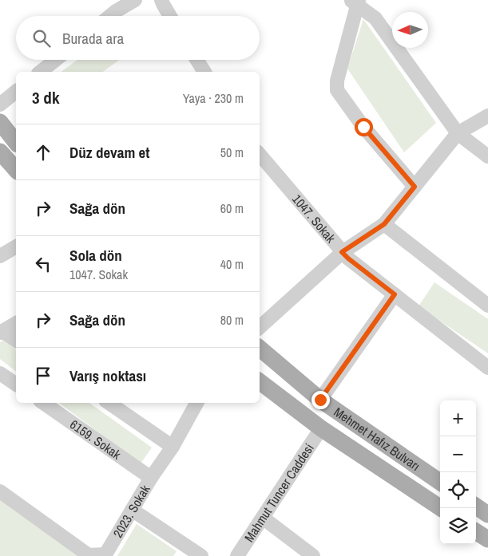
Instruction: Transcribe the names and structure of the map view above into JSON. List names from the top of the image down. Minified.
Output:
{"streets":{"main road":["Mehmet Hafız Bulvarı"],"street":["1047. Sokak","6159. Sokak","Mahmut Tuncer Caddesi","2023. Sokak"]},"crossings":[["Mehmet Hafız Bulvarı","Mahmut Tuncer Caddesi"],["6159. Sokak","2023. Sokak"]],"north":"left","page":{"search":"Burada ara","heading":["3 dk","Yaya · 230 m"],"list":[["Düz devam et","50 m"],["Sağa dön","60 m"],["Sola dön","1047. Sokak","40 m"],["Sağa dön","80 m"],"Varış noktası"],"map_buttons":["+","−"]}}
